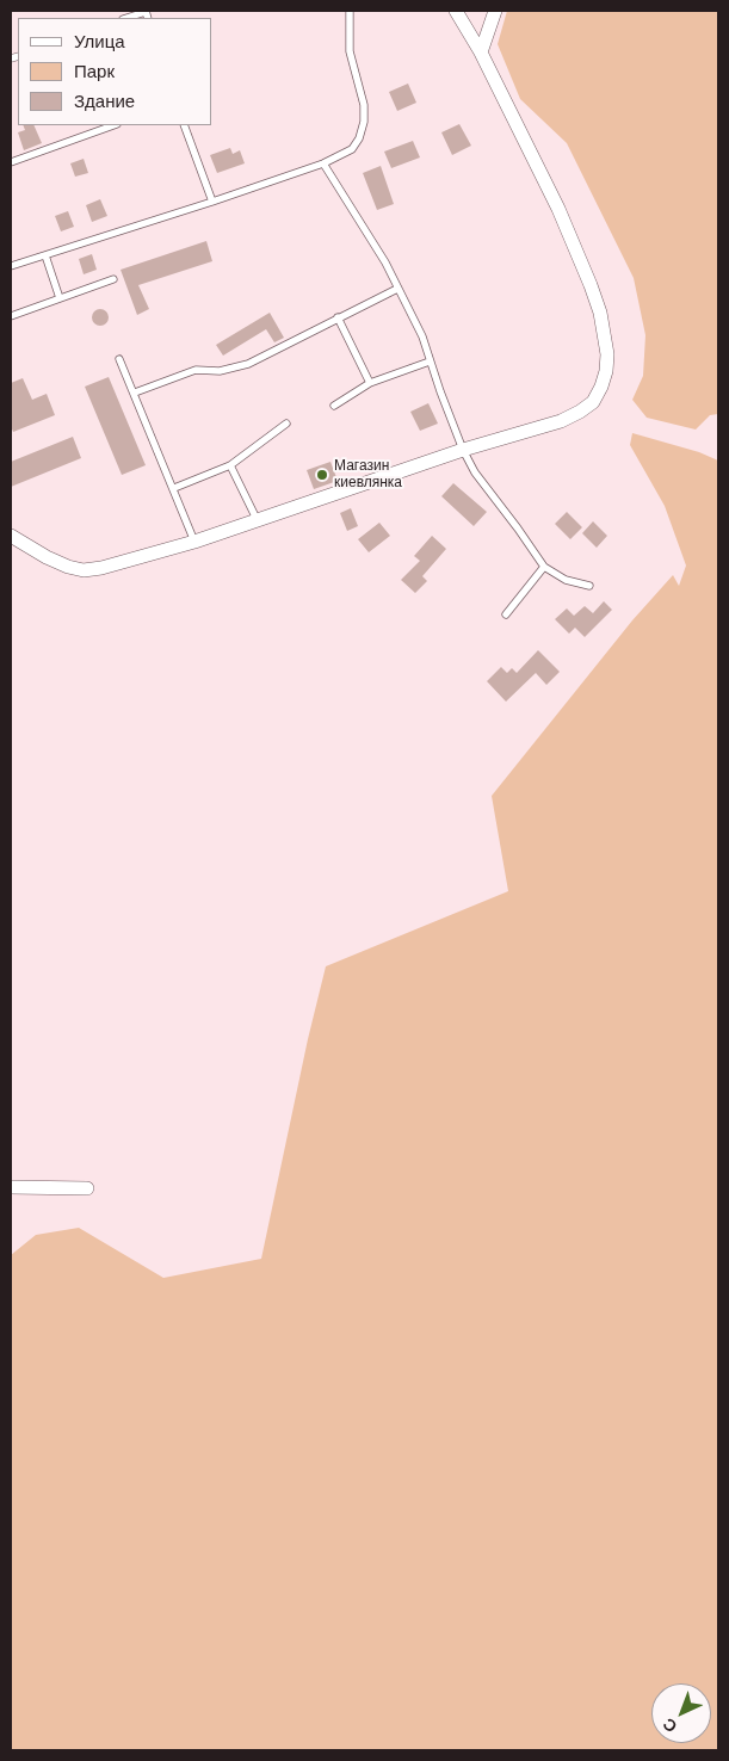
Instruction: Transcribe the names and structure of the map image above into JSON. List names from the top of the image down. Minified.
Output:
{"places":["Магазин киевлянка"],"legend":["Улица","Парк","Здание"],"north":"bottom left"}
